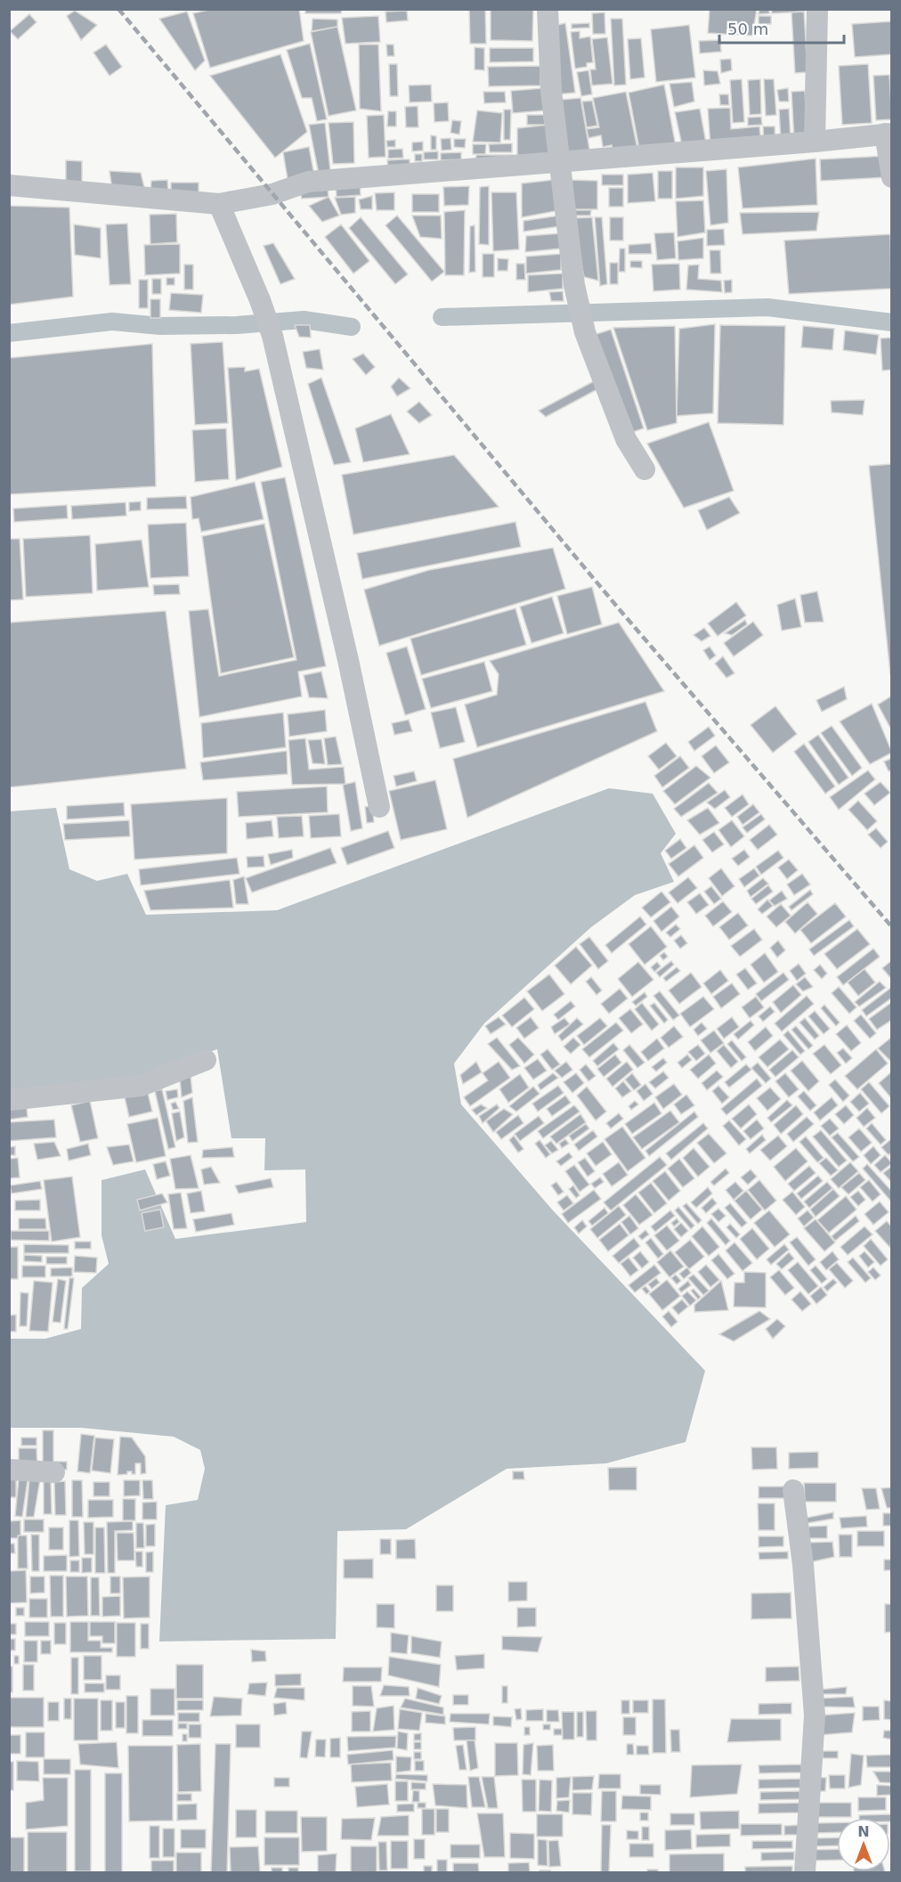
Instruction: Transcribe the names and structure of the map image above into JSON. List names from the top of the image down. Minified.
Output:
{"scale_bar":"50 m","north":"top"}
